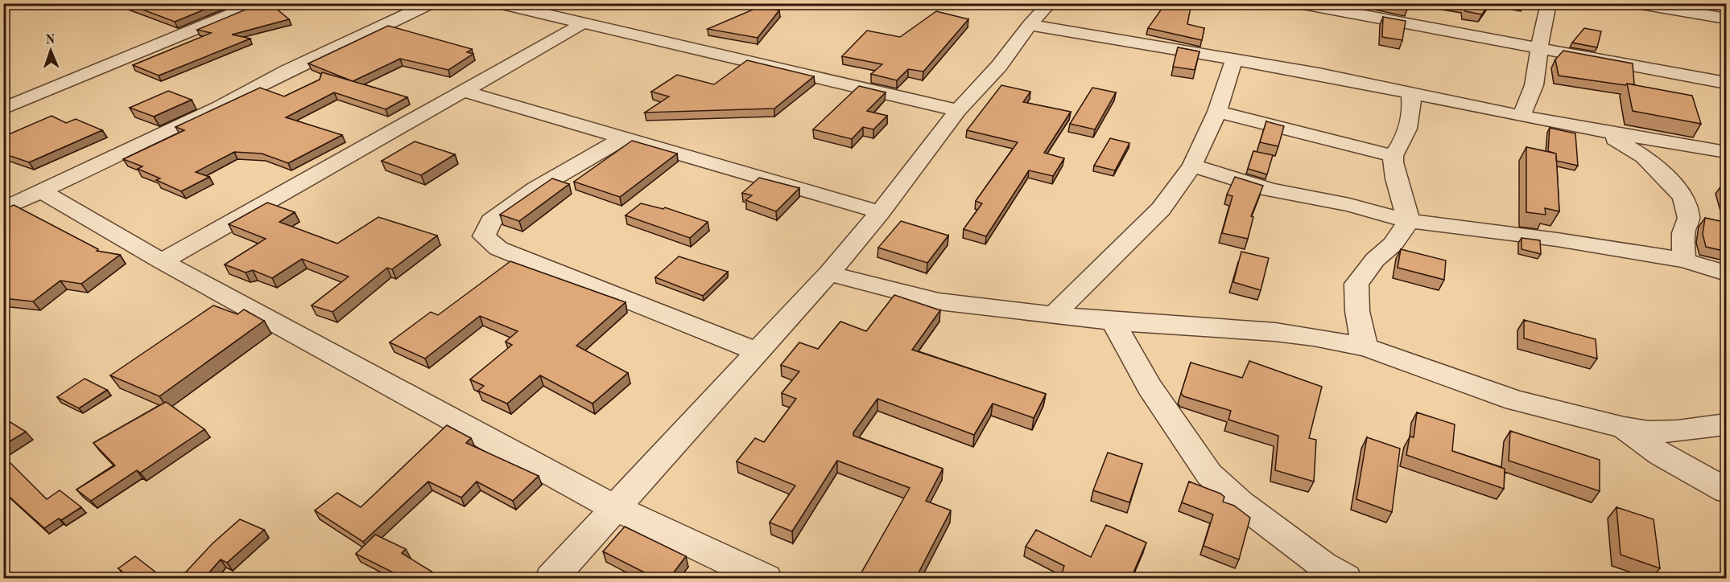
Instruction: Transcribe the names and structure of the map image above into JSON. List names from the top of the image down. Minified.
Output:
{"north":"top"}
